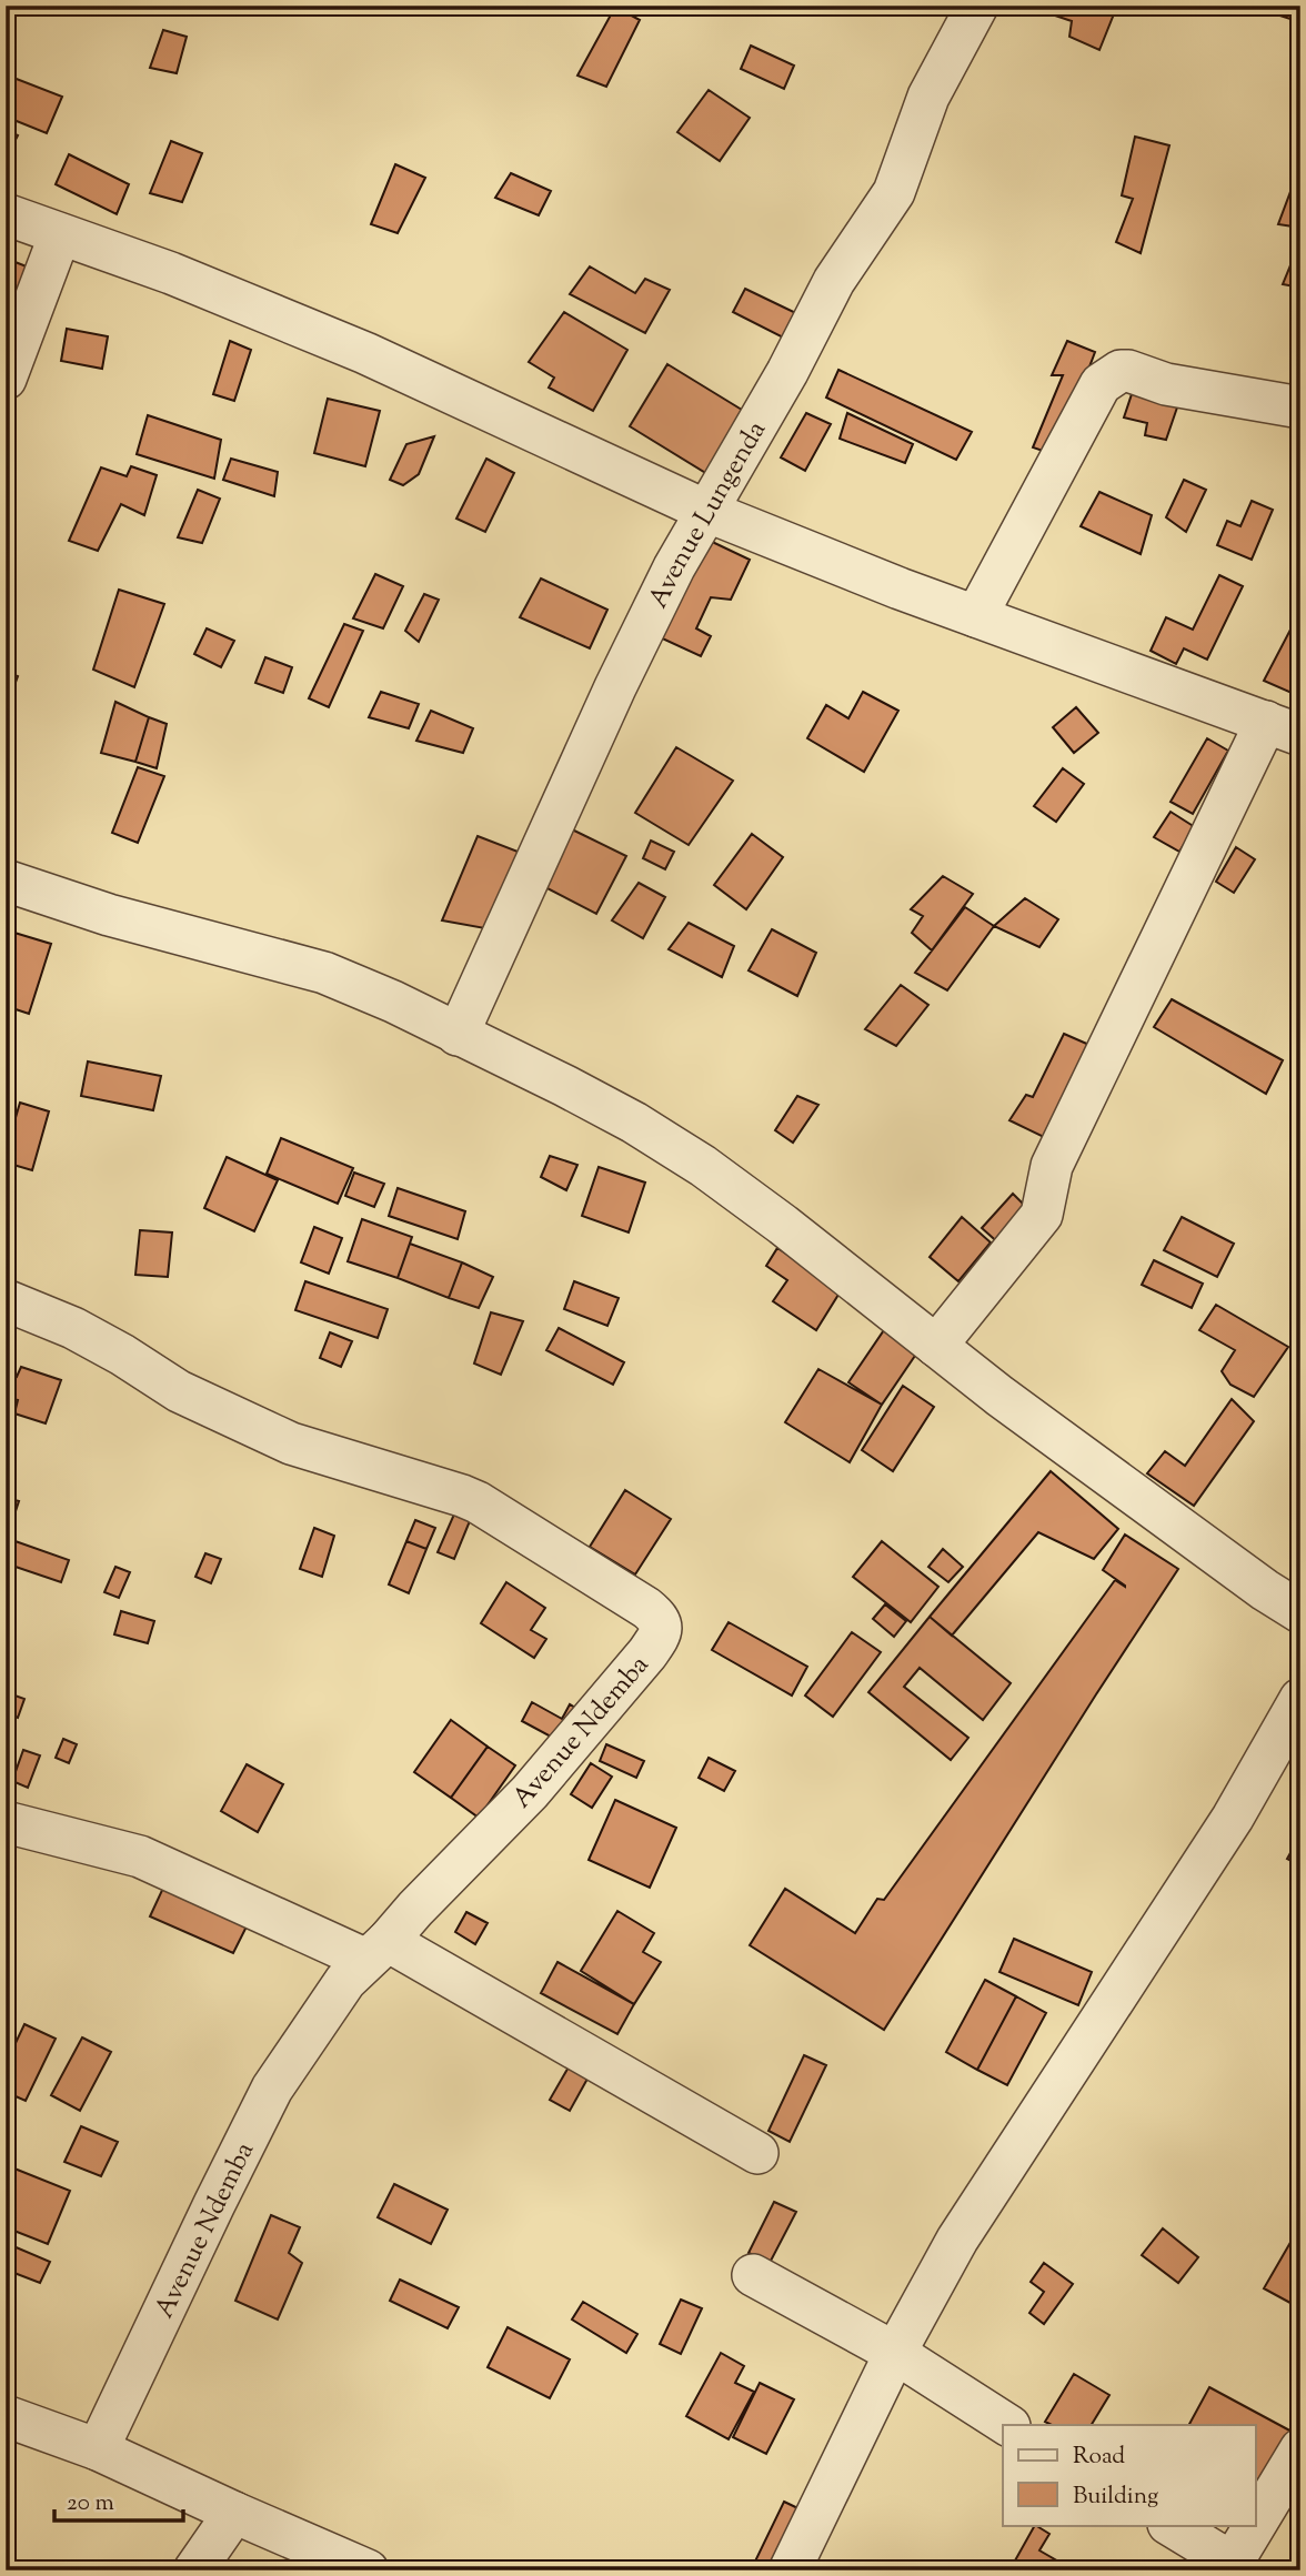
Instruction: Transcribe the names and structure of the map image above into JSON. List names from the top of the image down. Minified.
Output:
{"streets":{"street":["Avenue Lungenda","Avenue Ndemba"]},"legend":["Road","Building"],"scale_bar":"20 m"}
